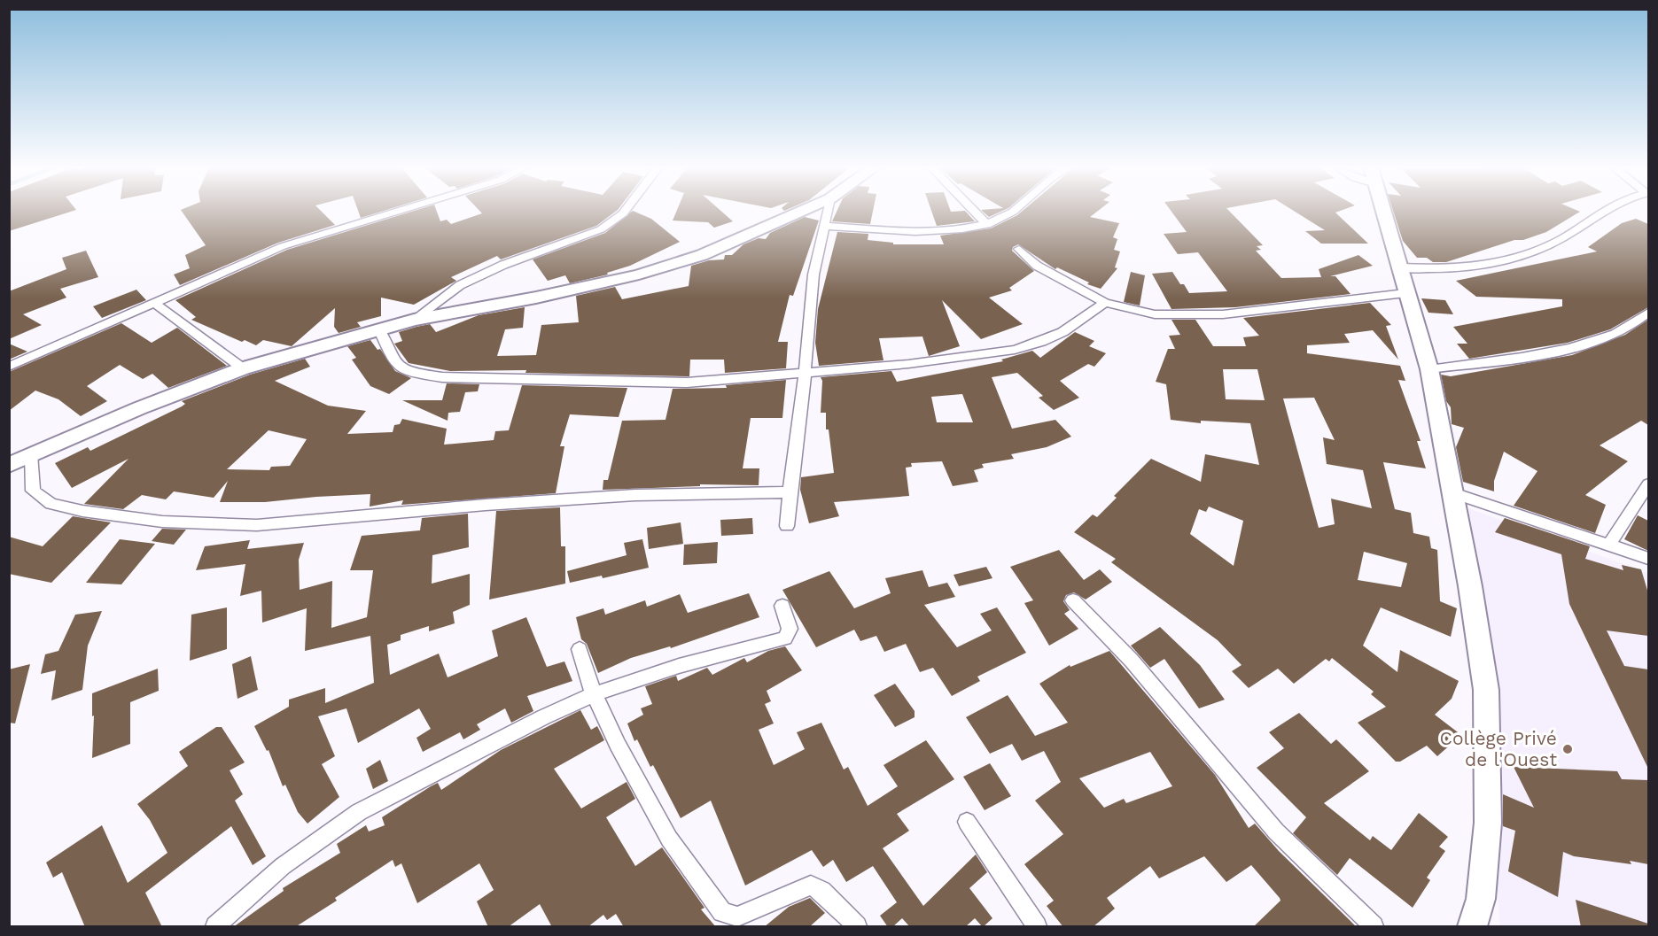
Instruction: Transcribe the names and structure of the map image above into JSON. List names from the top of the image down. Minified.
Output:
{"places":["Collège Privé de l'Ouest"]}
